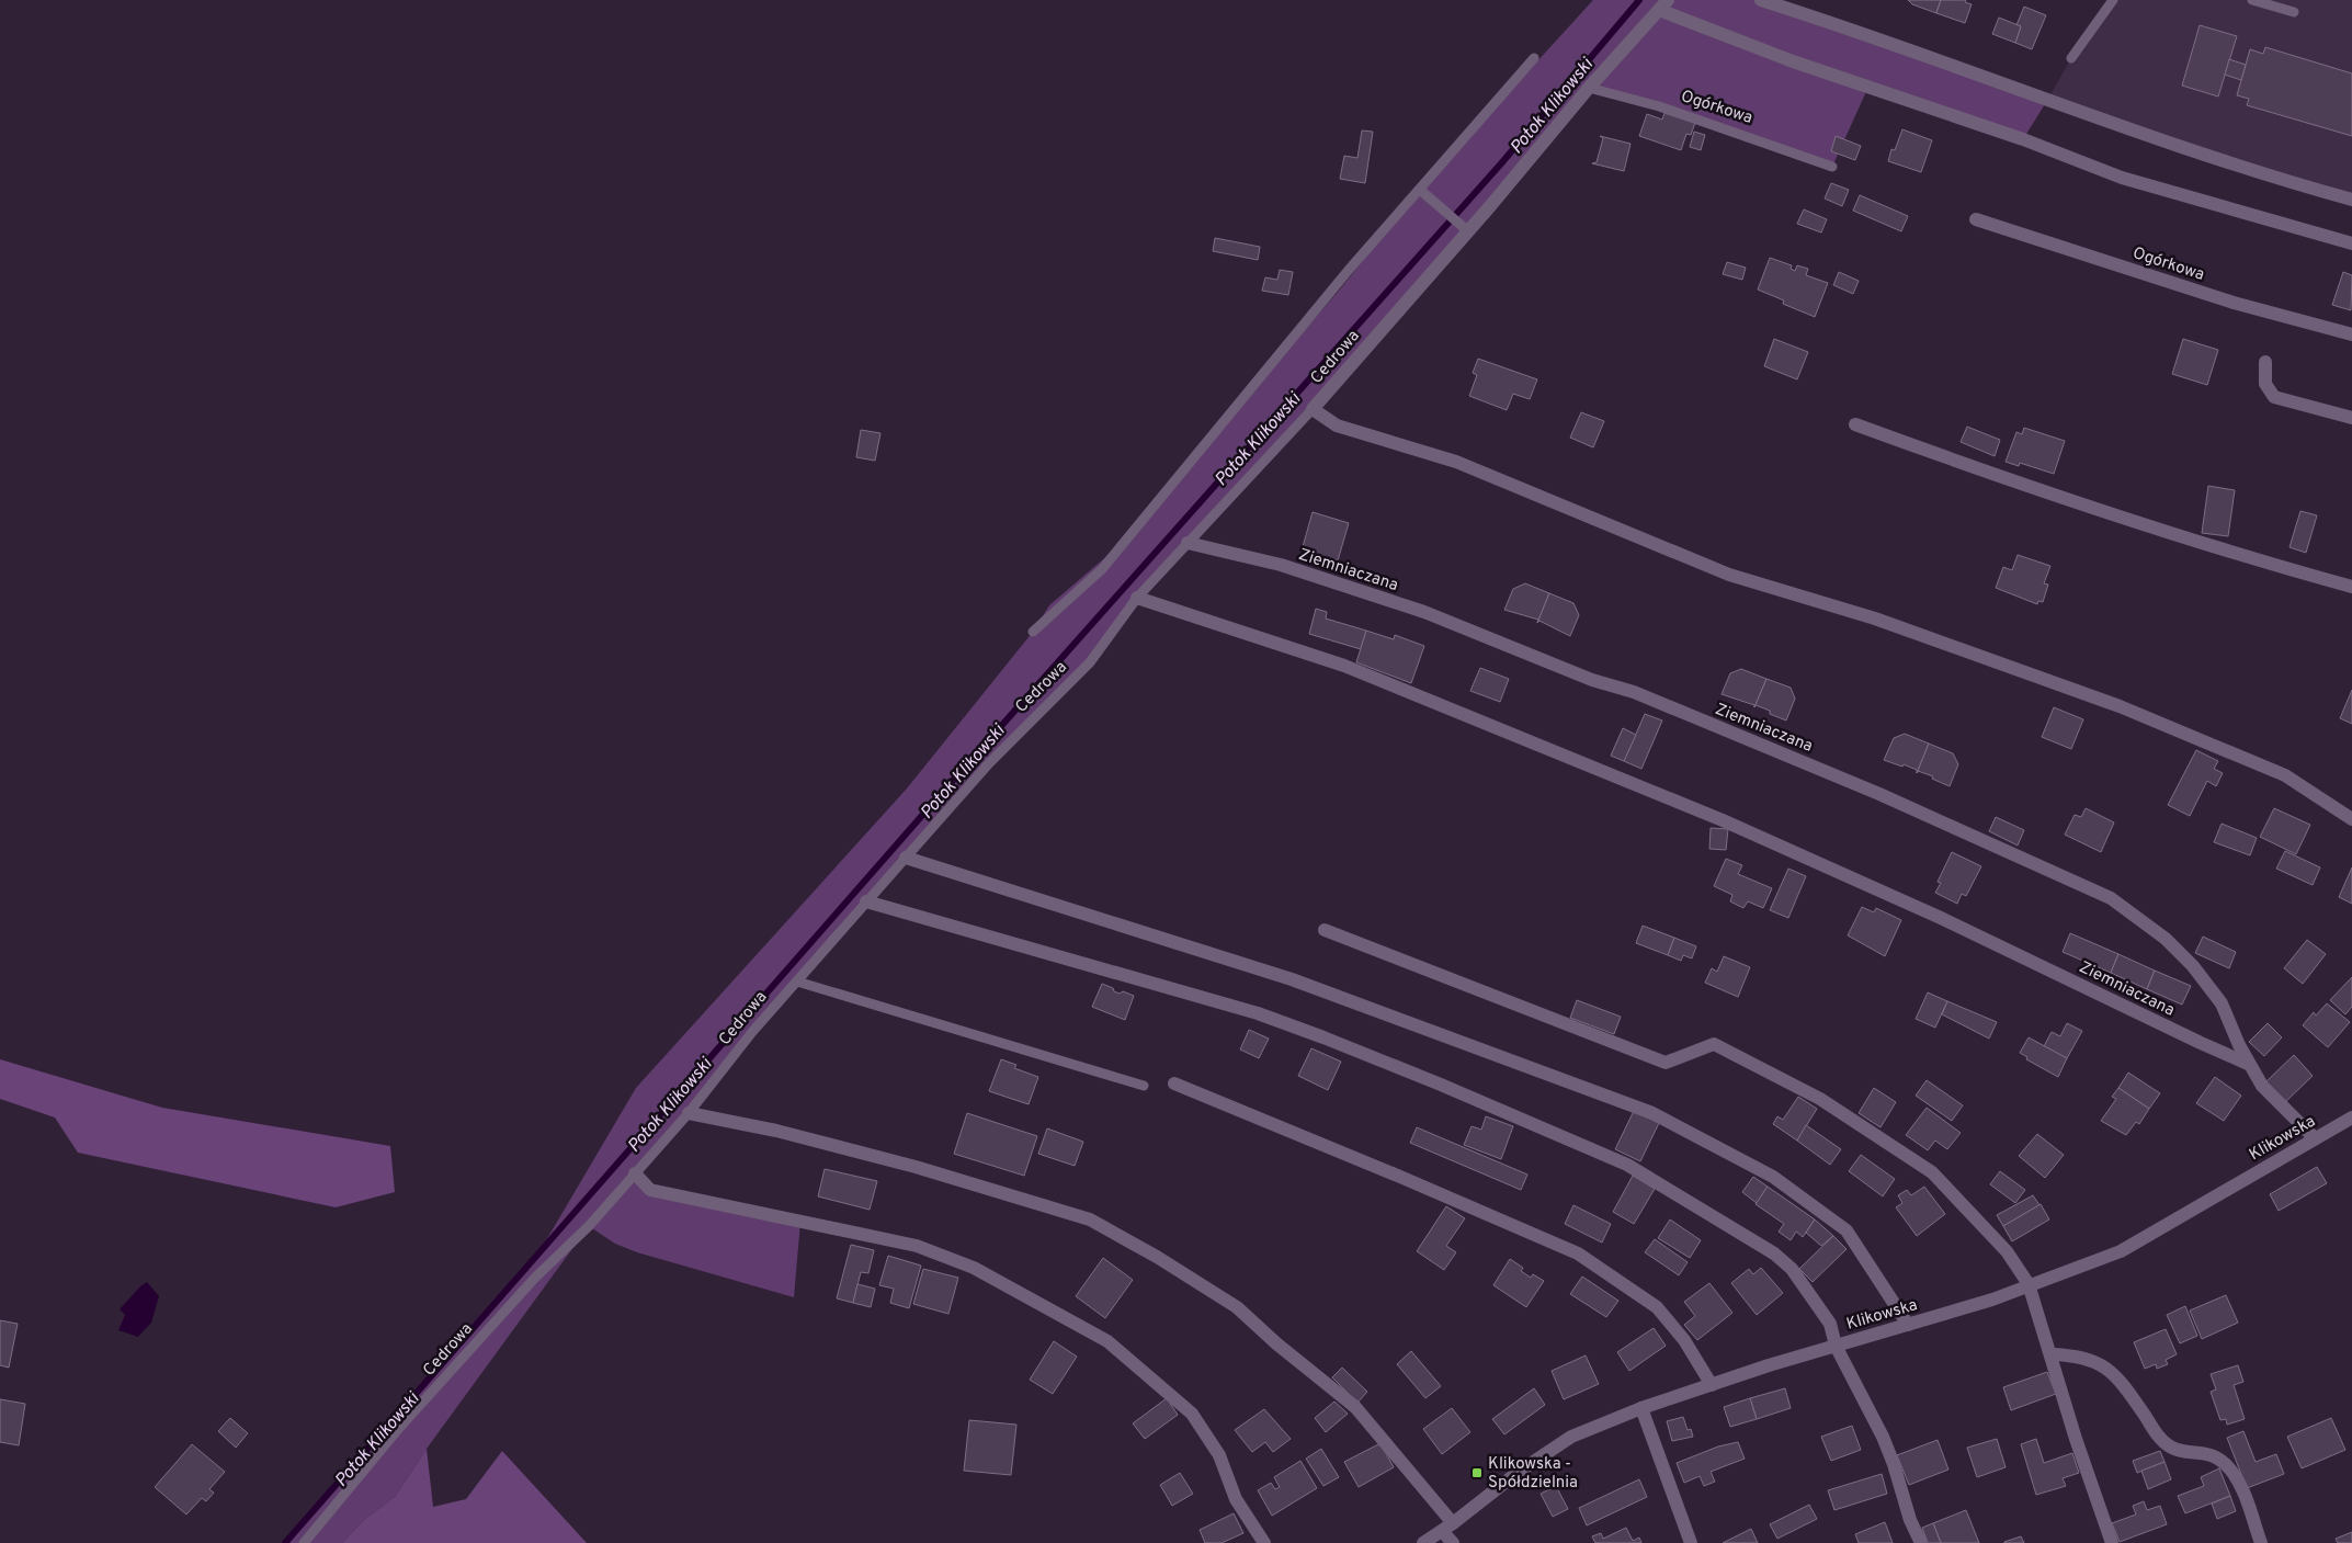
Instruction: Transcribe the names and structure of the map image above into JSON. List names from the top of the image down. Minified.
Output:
{"streets":{"street":["Ogórkowa","Cedrowa","Ziemniaczana","Klikowska"]},"crossings":[["Ogórkowa","Cedrowa"],["Cedrowa","Ziemniaczana"],["Ziemniaczana","Klikowska"]],"water":["Potok Klikowski"],"places":{"transit":["Klikowska - Spółdzielnia"]}}
